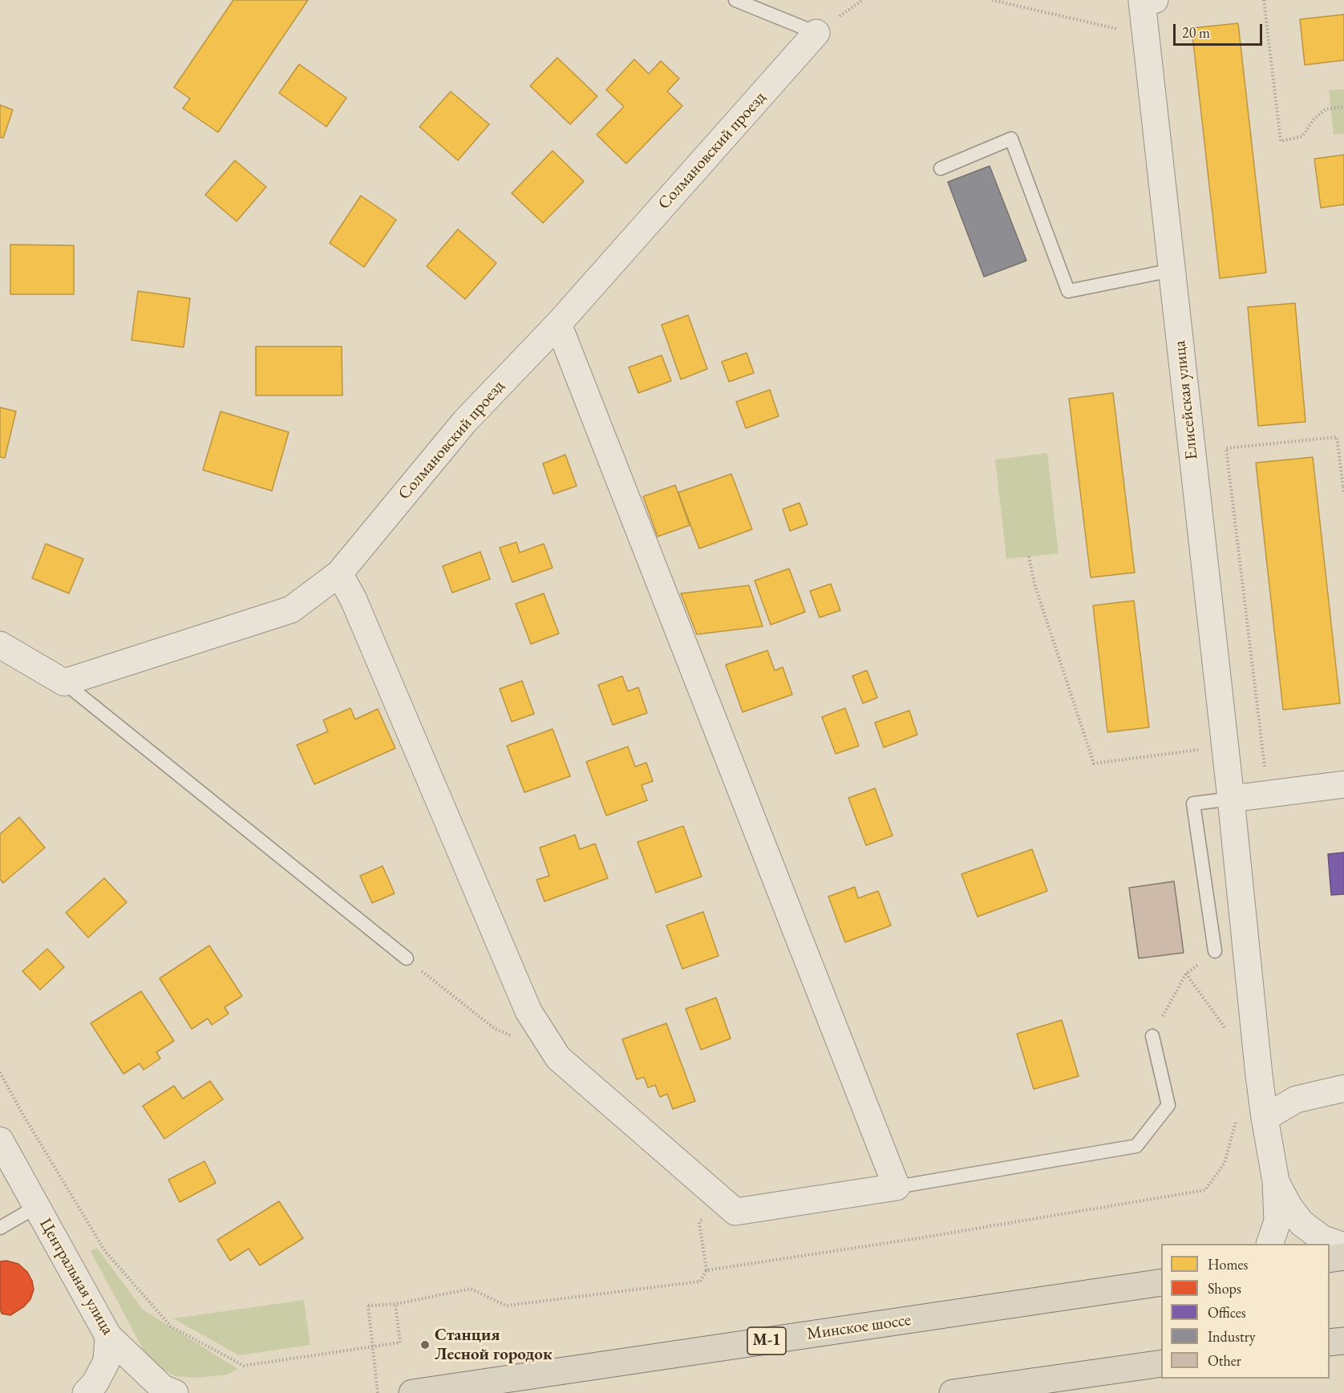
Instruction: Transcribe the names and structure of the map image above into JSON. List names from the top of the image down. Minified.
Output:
{"streets":{"highway":["Минское шоссе","М-1"],"street":["Солмановский проезд","Елисейская улица","Центральная улица"]},"places":["Станция Лесной городок"],"legend":["Homes","Shops","Offices","Industry","Other"],"scale_bar":"20 m"}
